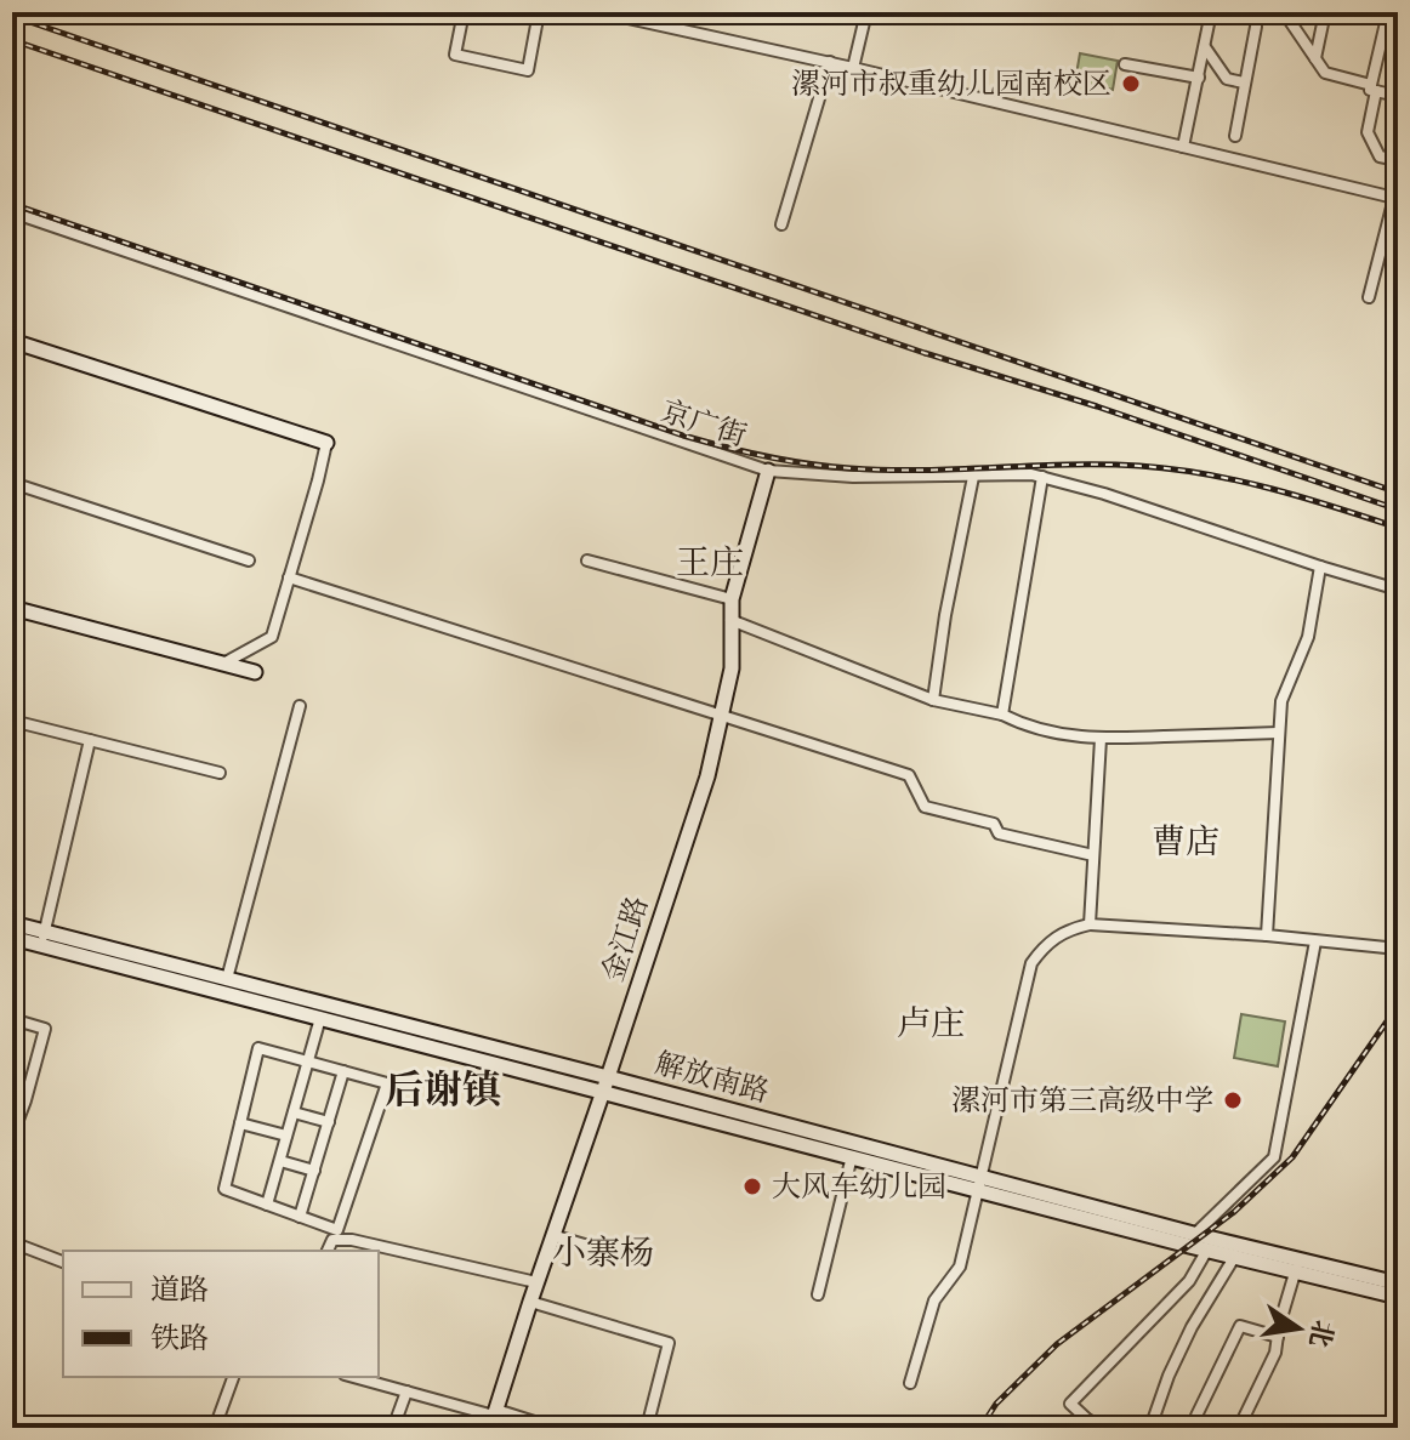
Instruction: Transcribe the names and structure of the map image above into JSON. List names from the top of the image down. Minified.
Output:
{"streets":{"main road":["金江路","解放南路"],"street":["京广街"]},"crossings":[["京广街","金江路"],["金江路","解放南路"]],"districts":["王庄","曹店","卢庄","后谢镇","小寨杨"],"places":["漯河市叔重幼儿园南校区","漯河市第三高级中学","大风车幼儿园"],"legend":["道路","铁路"],"north":"right"}
